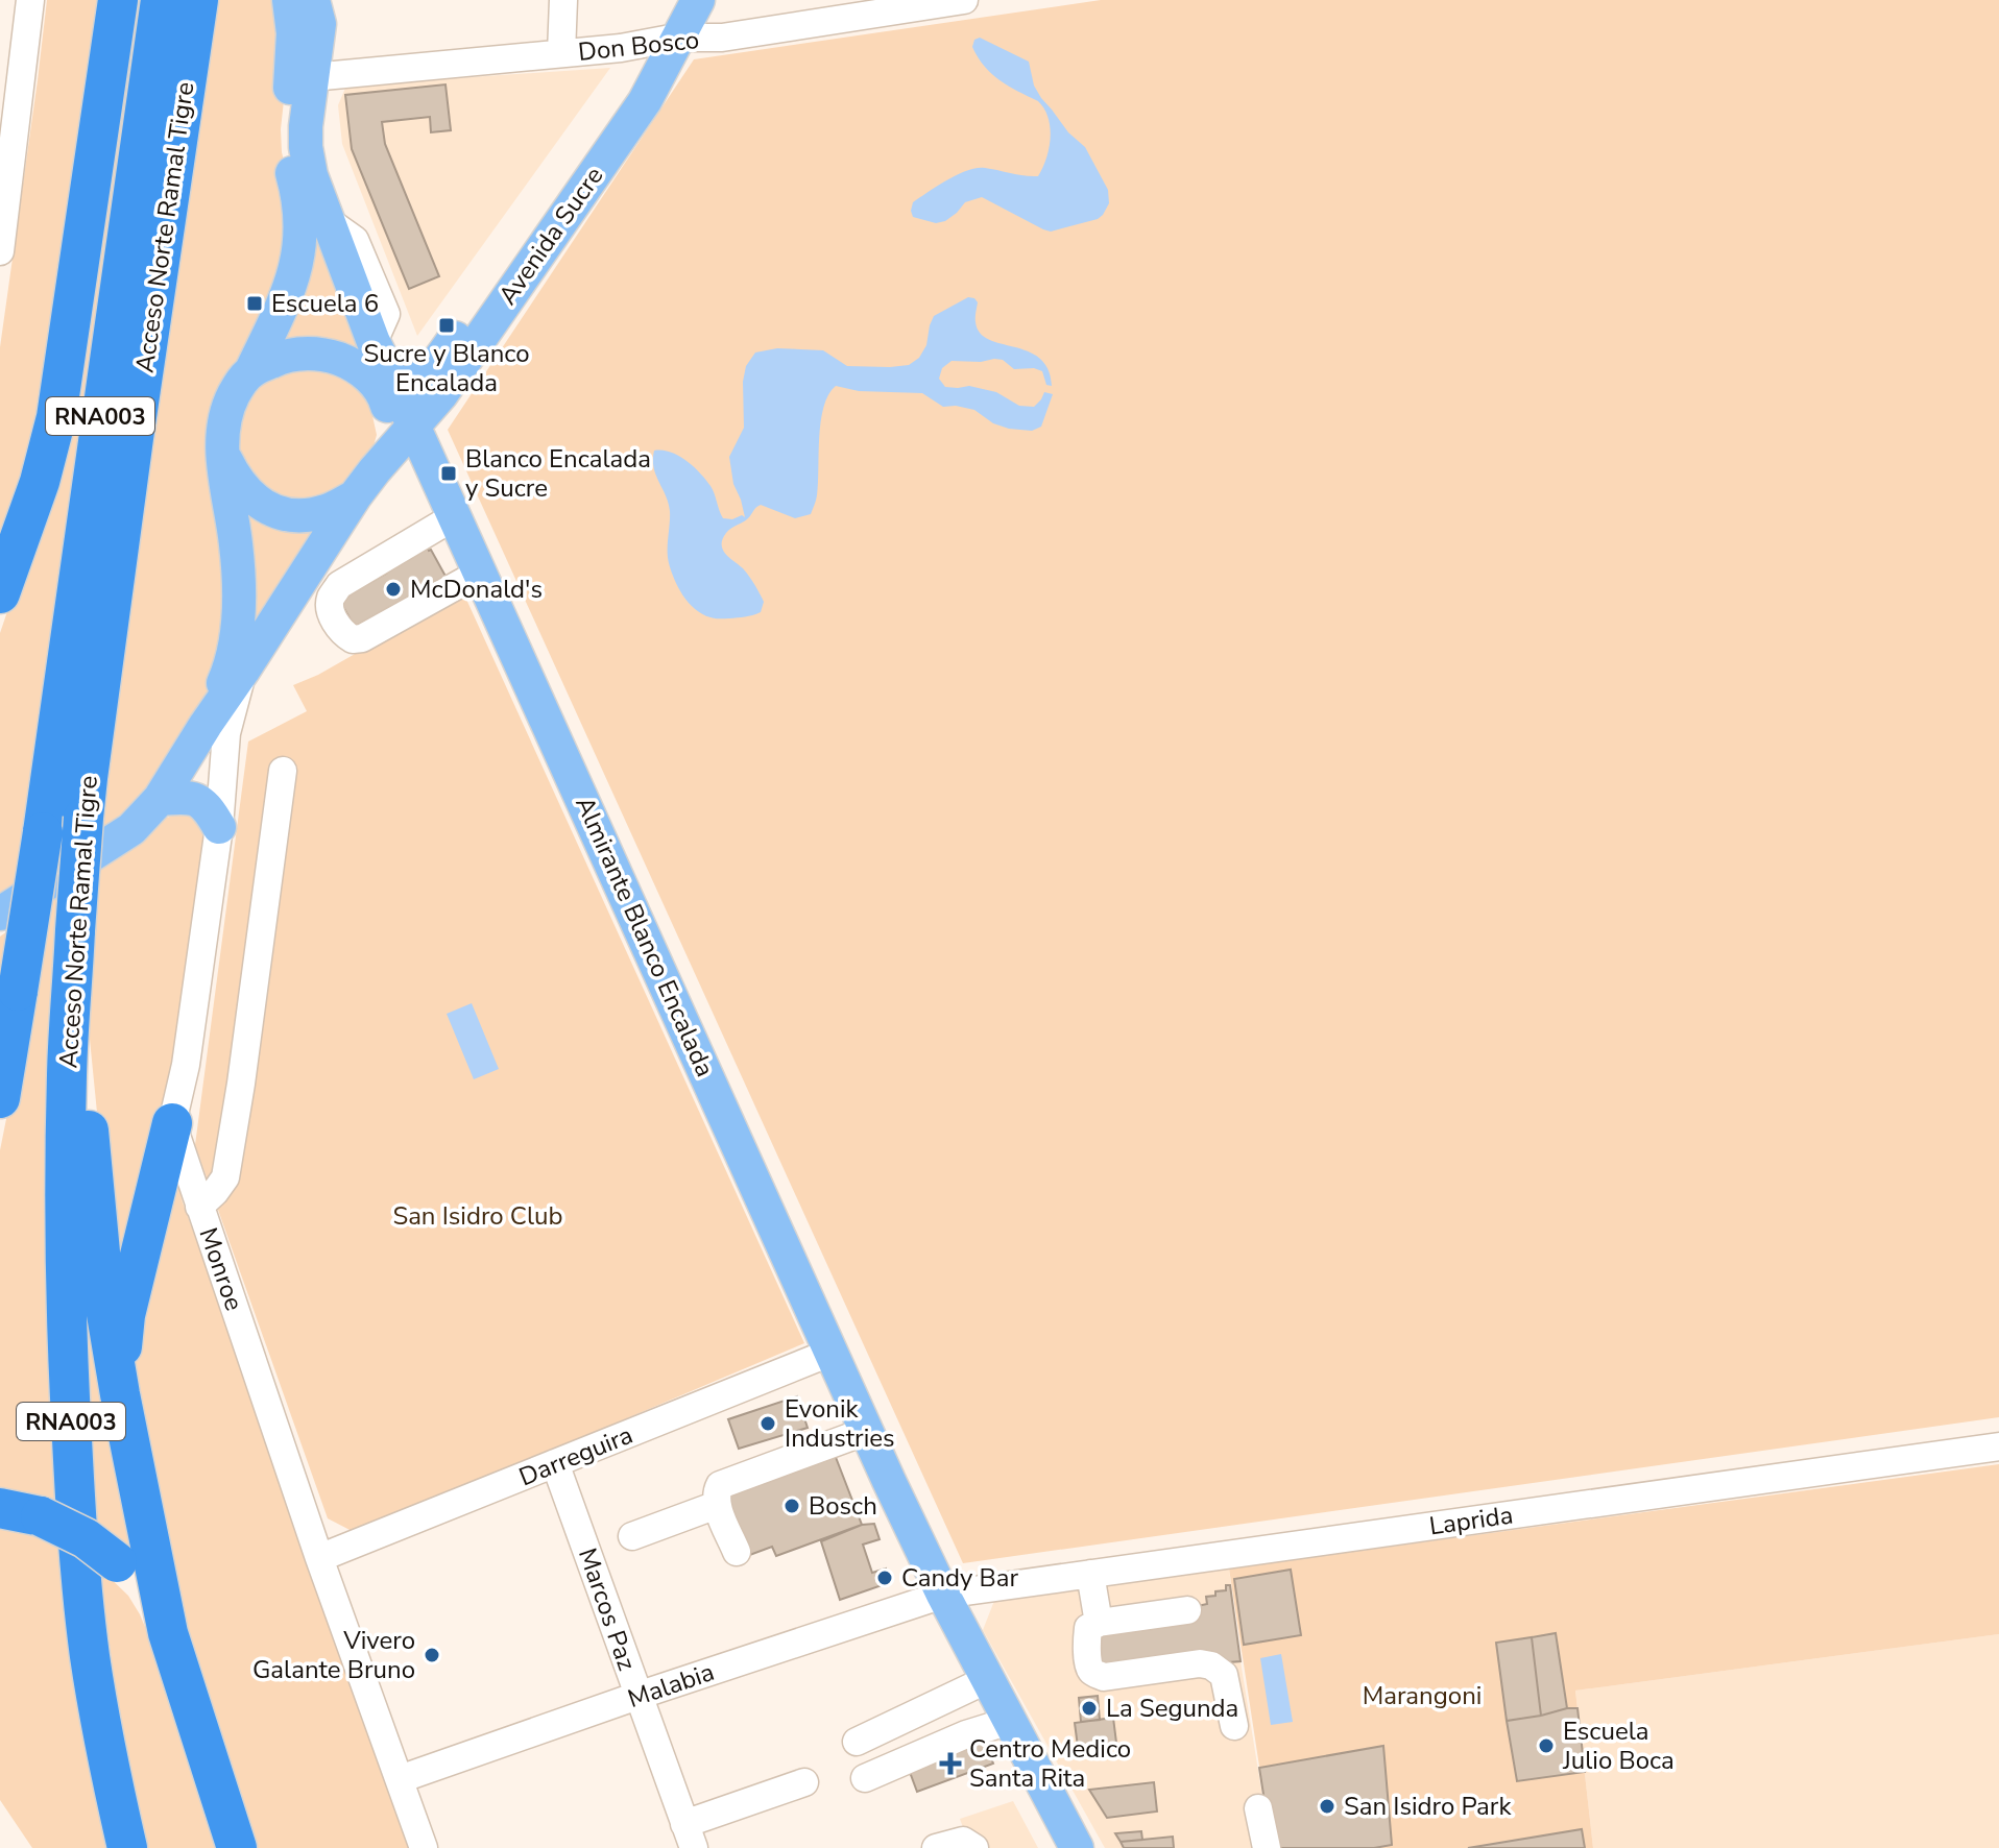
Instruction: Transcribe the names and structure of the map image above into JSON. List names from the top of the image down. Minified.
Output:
{"streets":{"highway":["Acceso Norte Ramal Tigre","RNA003"],"main road":["Avenida Sucre","Almirante Blanco Encalada"],"street":["Don Bosco","Monroe","Darreguira","Laprida","Marcos Paz","Malabia"]},"crossings":[["Don Bosco","Avenida Sucre"],["Don Bosco","Almirante Blanco Encalada"],["Avenida Sucre","Almirante Blanco Encalada"],["Almirante Blanco Encalada","Darreguira"],["Almirante Blanco Encalada","Laprida"],["Almirante Blanco Encalada","Malabia"],["Monroe","Darreguira"],["Monroe","Malabia"],["Darreguira","Marcos Paz"],["Laprida","Malabia"],["Marcos Paz","Malabia"]],"parks":["San Isidro Club","Marangoni"],"places":{"transit":["Escuela 6","Sucre y Blanco Encalada","Blanco Encalada y Sucre"],"other":["McDonald's","Evonik Industries","Bosch","Candy Bar","Vivero Galante Bruno","La Segunda","Escuela Julio Boca","San Isidro Park"],"health":["Centro Medico Santa Rita"]}}
